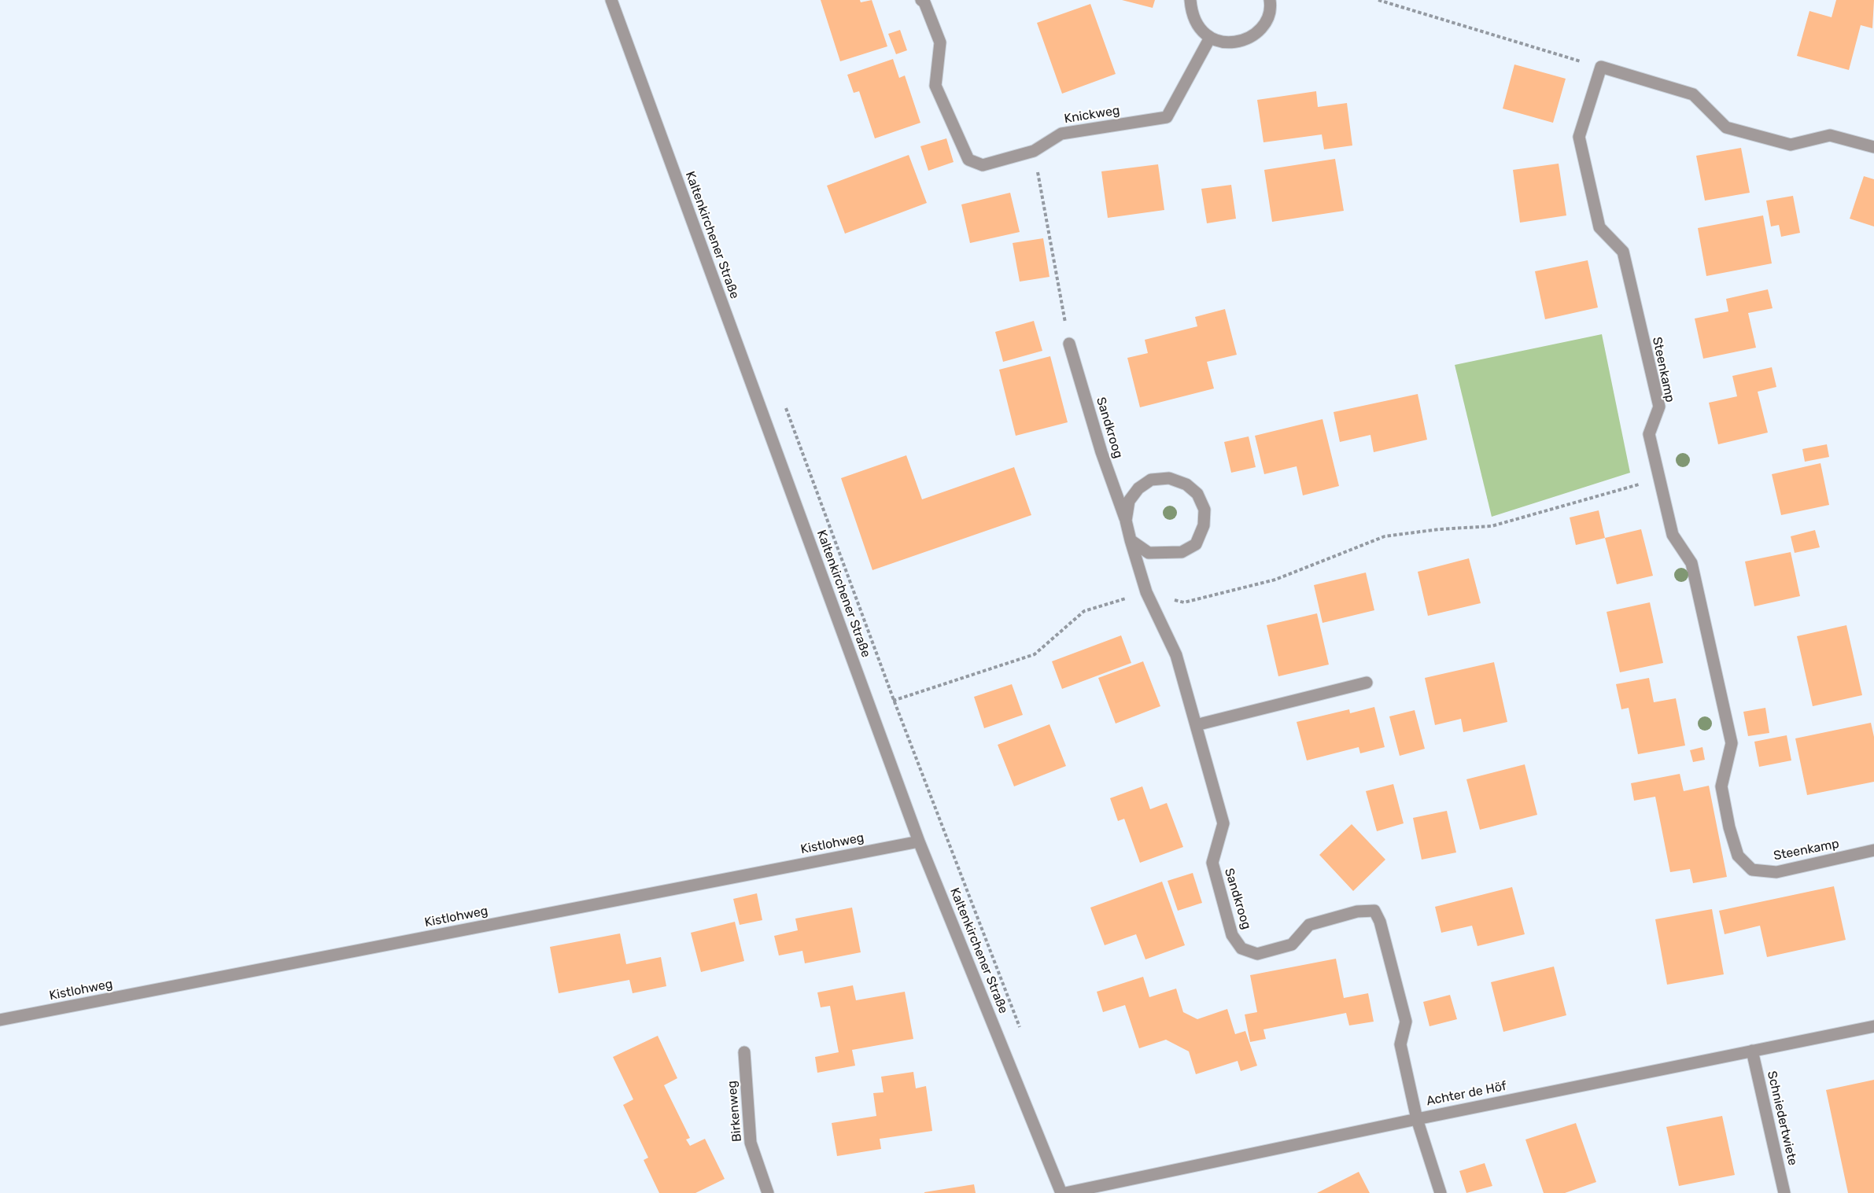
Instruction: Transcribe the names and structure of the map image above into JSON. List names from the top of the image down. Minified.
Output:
{"streets":{"street":["Knickweg","Kaltenkirchener Straße","Steenkamp","Sandkroog","Kistlohweg","Achter de Höf","Birkenweg","Schniedertwiete"]},"crossings":[["Kaltenkirchener Straße","Kistlohweg"],["Kaltenkirchener Straße","Achter de Höf"],["Sandkroog","Achter de Höf"],["Achter de Höf","Schniedertwiete"]]}
